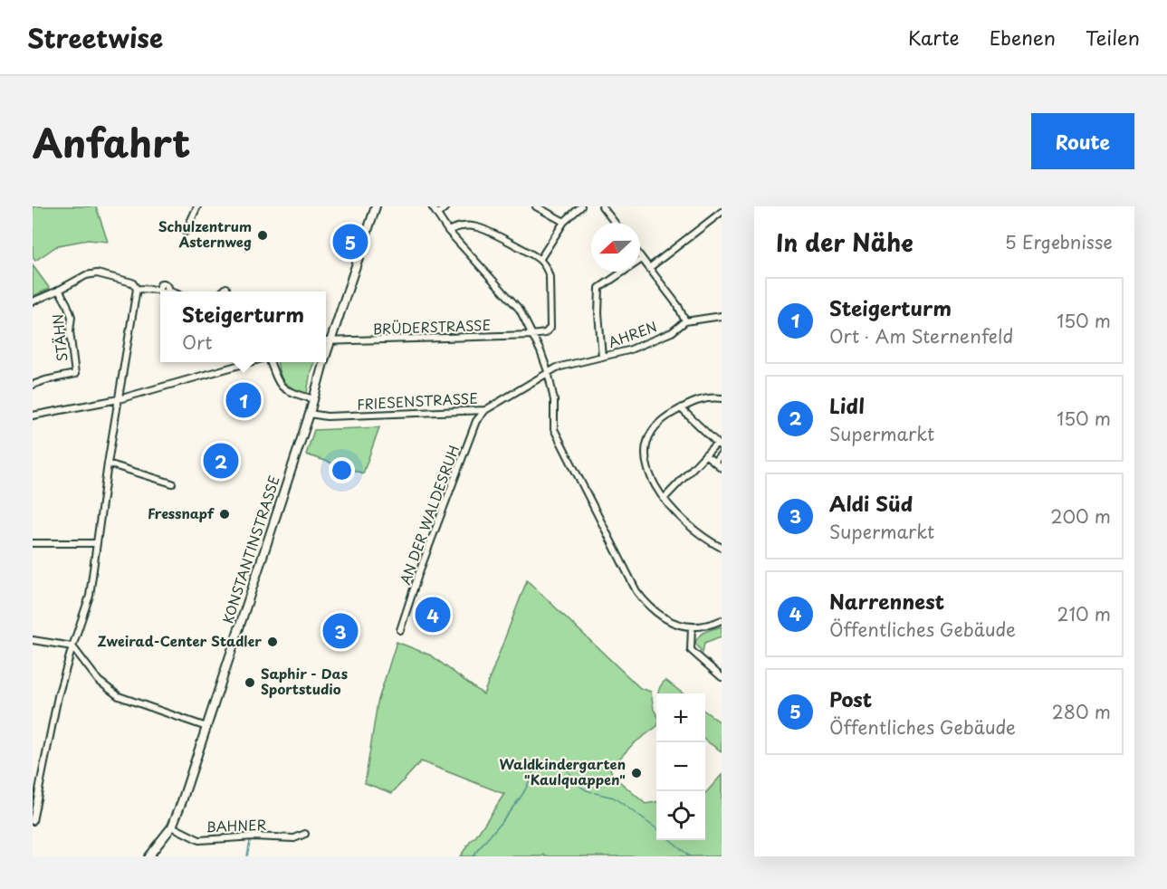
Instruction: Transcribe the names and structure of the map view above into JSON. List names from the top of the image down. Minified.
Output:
{"streets":{"street":["BRÜDERSTRASSE","AHREN","STÄHN","FRIESENSTRASSE","AN DER WALDESRUH","KONSTANTINSTRASSE","BAHNER"]},"crossings":[["BRÜDERSTRASSE","KONSTANTINSTRASSE"],["AHREN","FRIESENSTRASSE"],["FRIESENSTRASSE","AN DER WALDESRUH"],["FRIESENSTRASSE","KONSTANTINSTRASSE"],["KONSTANTINSTRASSE","BAHNER"]],"places":["Schulzentrum Asternweg","Fressnapf","Zweirad-Center Stadler","Saphir - Das Sportstudio","Waldkindergarten \"Kaulquappen\""],"north":"left","page":{"header":"Streetwise","nav":["Karte","Ebenen","Teilen"],"title":"Anfahrt","buttons":"Route","heading":["In der Nähe","5 Ergebnisse"],"pins":["5","1","2","4","3"],"list":[{"mark":"1","name":"Steigerturm","note":"Ort · Am Sternenfeld","value":"150 m"},{"mark":"2","name":"Lidl","note":"Supermarkt","value":"150 m"},{"mark":"3","name":"Aldi Süd","note":"Supermarkt","value":"200 m"},{"mark":"4","name":"Narrennest","note":"Öffentliches Gebäude","value":"210 m"},{"mark":"5","name":"Post","note":"Öffentliches Gebäude","value":"280 m"}],"popup":["Steigerturm","Ort"],"map_buttons":["+","−"]}}
